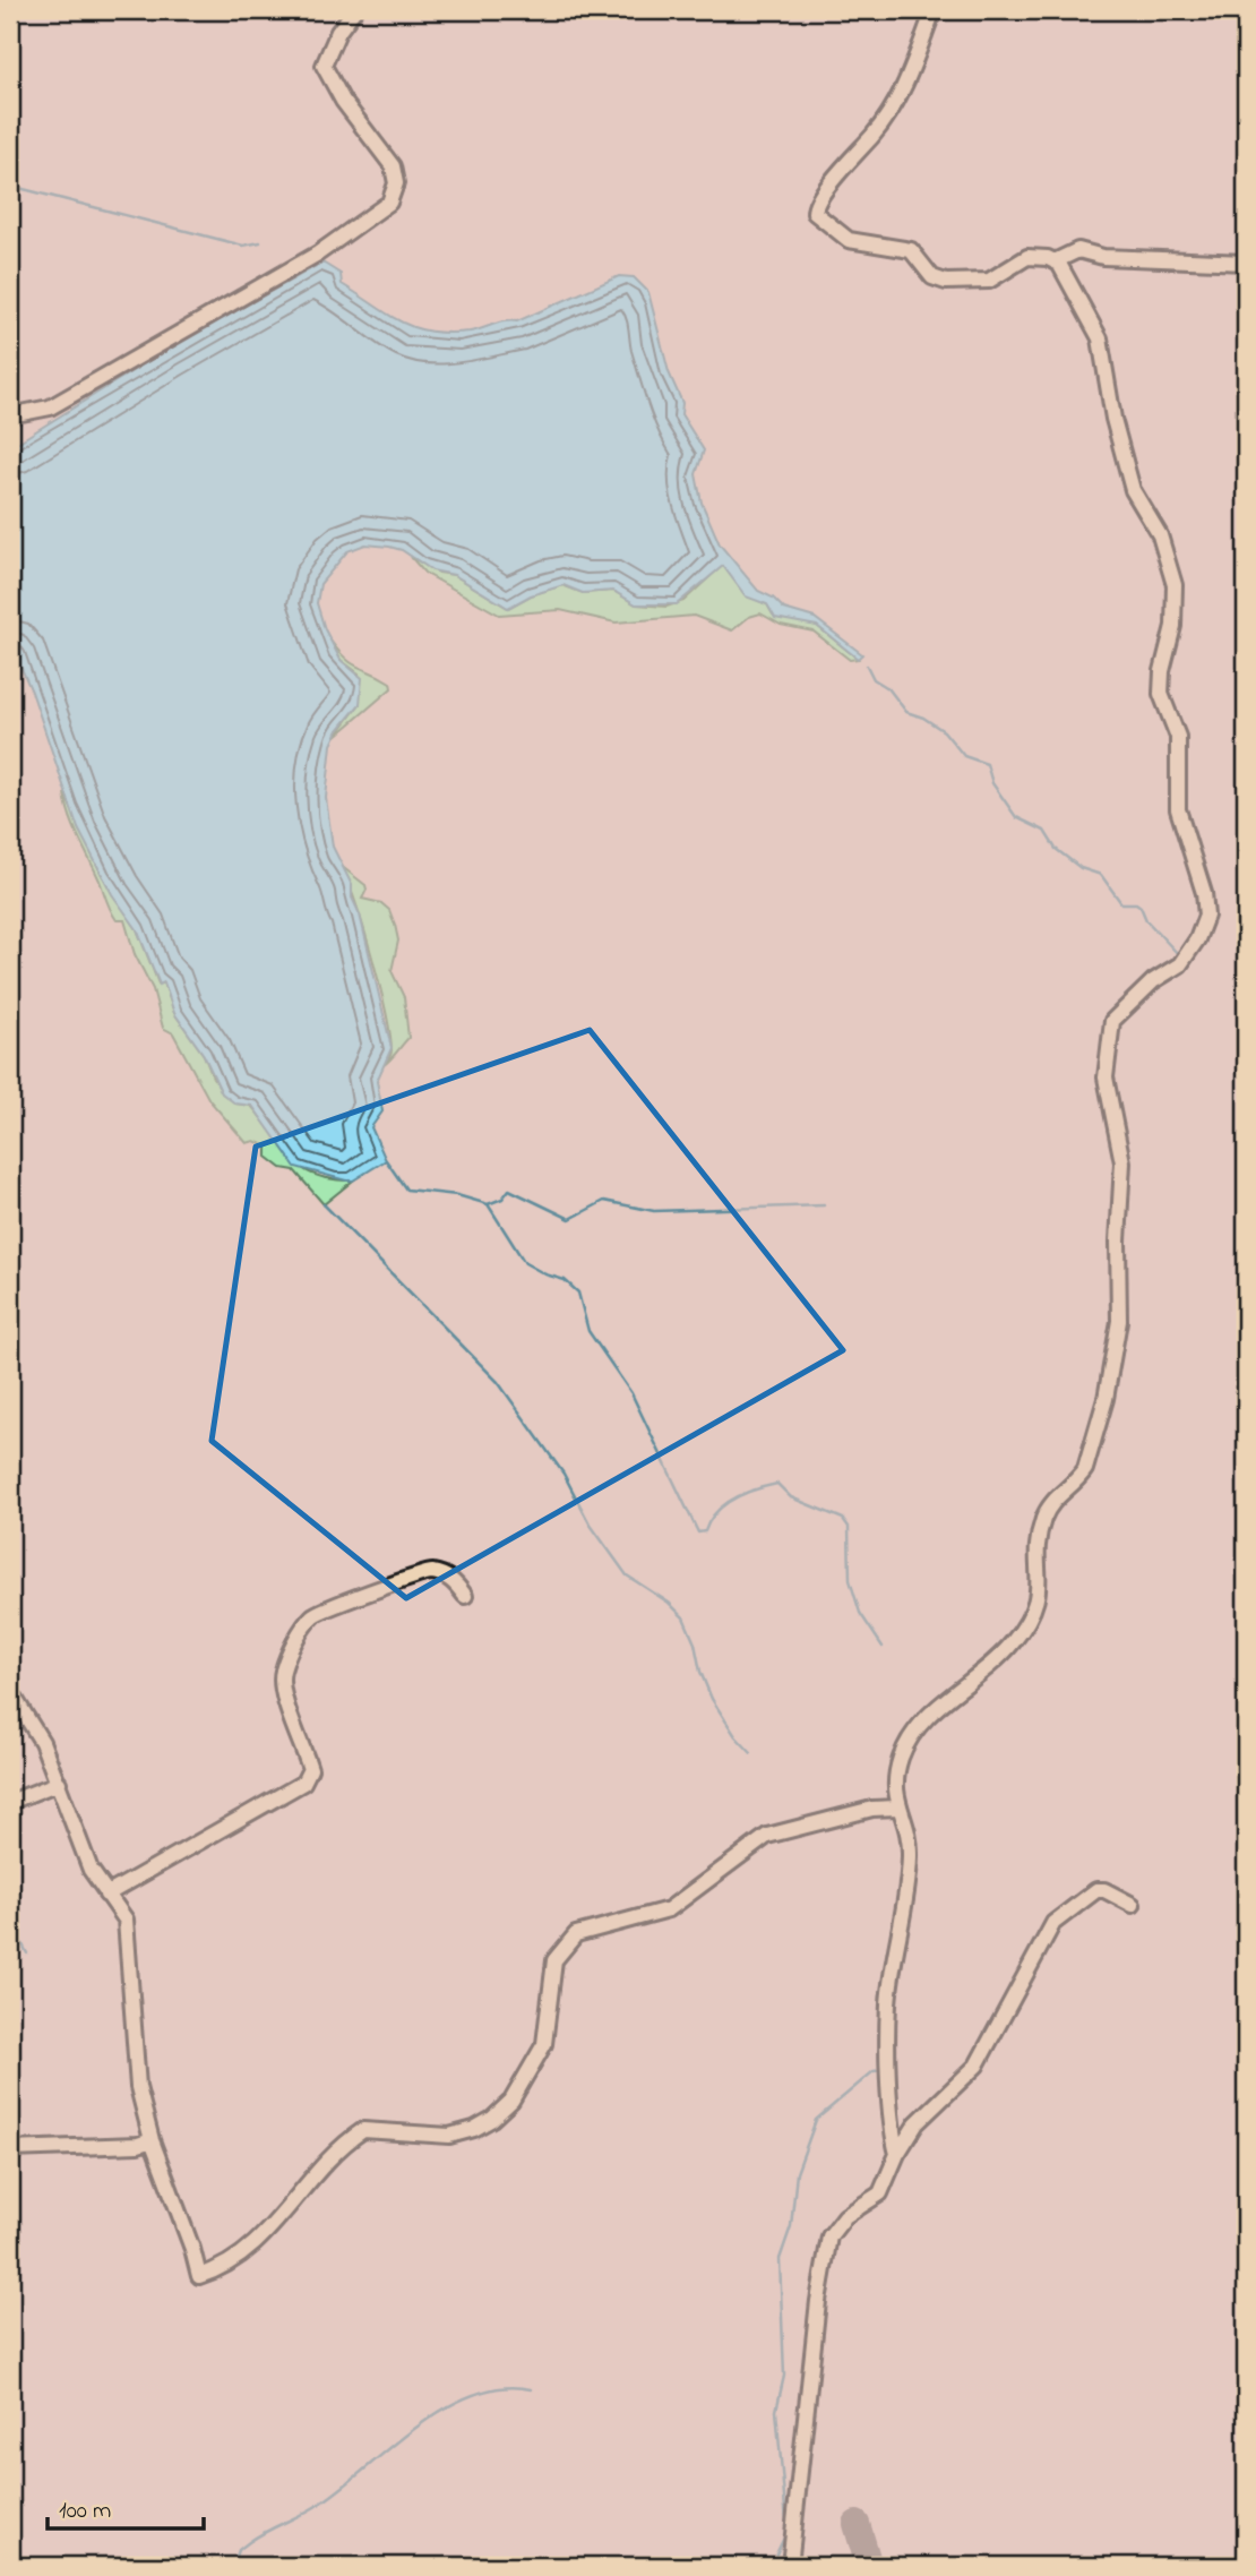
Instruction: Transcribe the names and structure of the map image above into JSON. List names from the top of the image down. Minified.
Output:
{"scale_bar":"100 m"}
